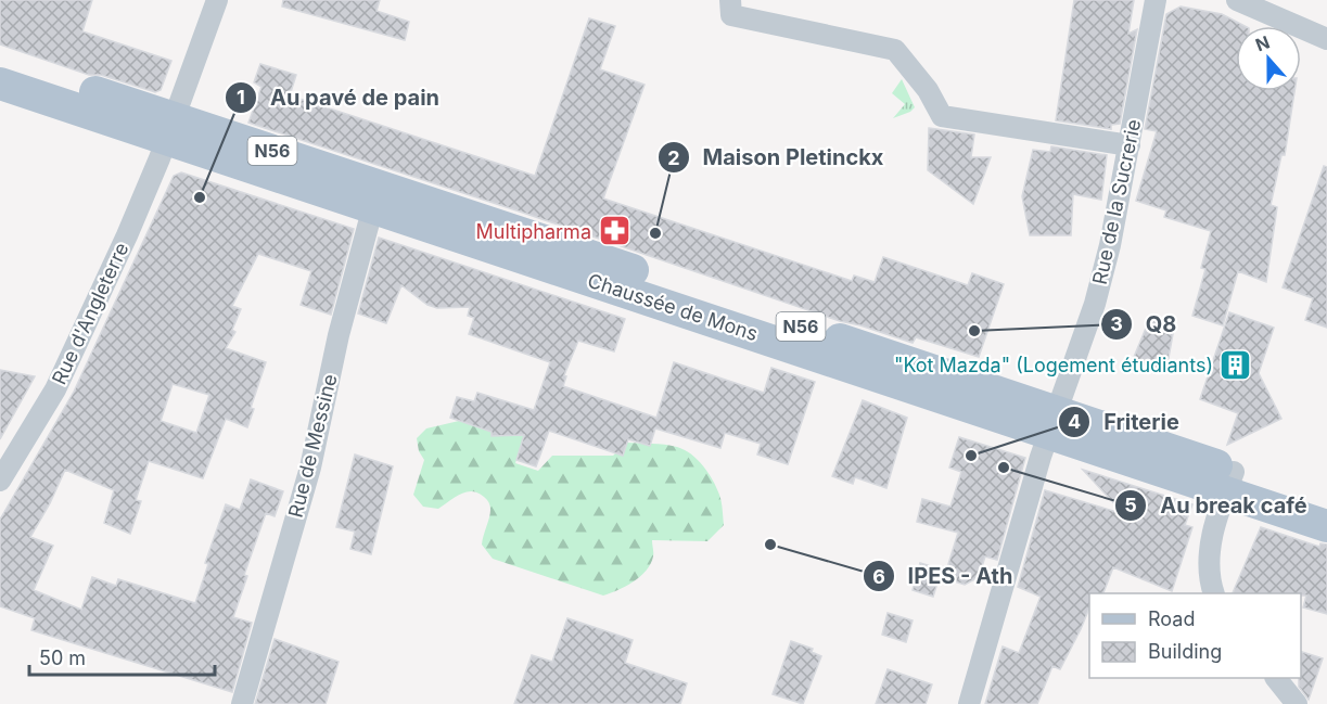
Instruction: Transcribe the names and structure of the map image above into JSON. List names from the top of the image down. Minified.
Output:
{"streets":{"main road":["N56","Chaussée de Mons"],"street":["Rue de la Sucrerie","Rue d'Angleterre","Rue de Messine"]},"crossings":[["Rue de la Sucrerie","Chaussée de Mons"],["Chaussée de Mons","Rue d'Angleterre"],["Chaussée de Mons","Rue de Messine"]],"places":{"other":["Au pavé de pain","Maison Pletinckx","Q8","Friterie","Au break café","IPES - Ath"],"pharmacy":["Multipharma"],"building":["\"Kot Mazda\" (Logement étudiants)"]},"legend":["Road","Building"],"scale_bar":"50 m","north":"top"}
